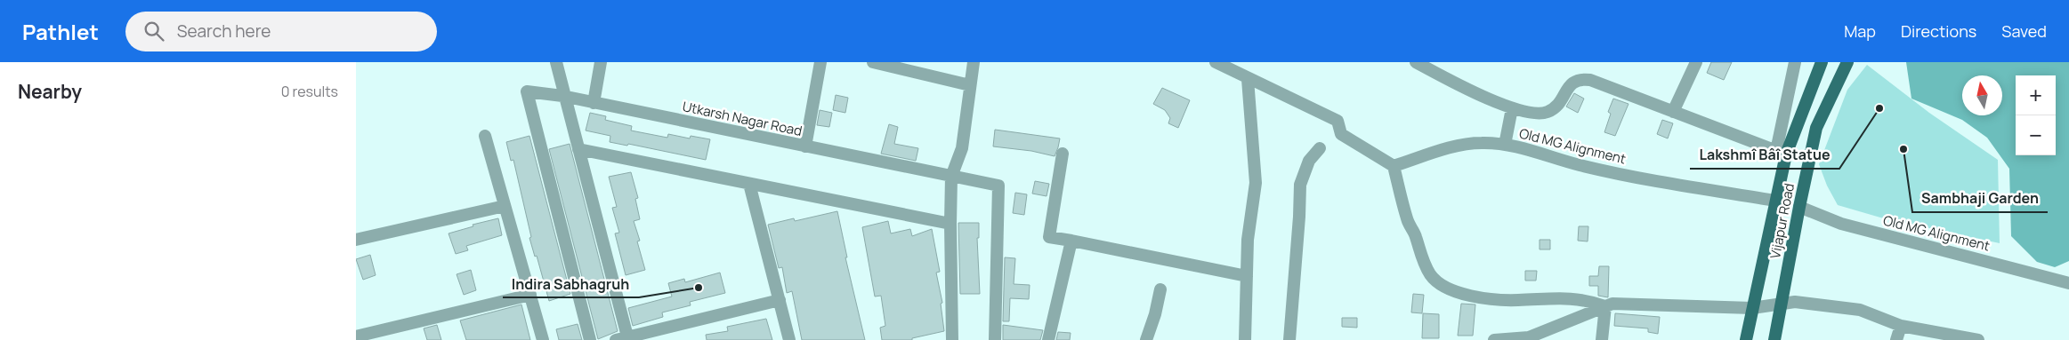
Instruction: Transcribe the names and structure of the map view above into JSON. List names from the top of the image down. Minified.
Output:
{"streets":{"main road":["Vijapur Road"],"street":["Utkarsh Nagar Road","Old MG Alignment"]},"crossings":[["Old MG Alignment","Vijapur Road"]],"places":["Lakshmî Bâî Statue","Sambhaji Garden","Indira Sabhagruh"],"north":"top","page":{"header":"Pathlet","search":"Search here","nav":["Map","Directions","Saved"],"heading":["Nearby","0 results"],"map_buttons":["+","−"]}}
